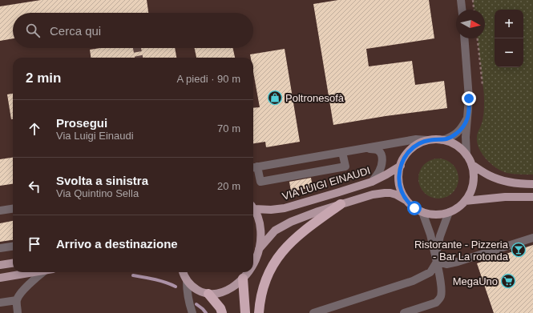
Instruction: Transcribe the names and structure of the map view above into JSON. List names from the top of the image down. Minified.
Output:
{"streets":{"main road":["VIA LUIGI EINAUDI"]},"places":{"shop":["Poltronesofà"],"bar":["Ristorante - Pizzeria - Bar La rotonda"],"supermarket":["MegaUno"]},"north":"right","page":{"map_buttons":["+","−"],"search":"Cerca qui","heading":["2 min","A piedi · 90 m"],"list":[["Prosegui","Via Luigi Einaudi","70 m"],["Svolta a sinistra","Via Quintino Sella","20 m"],"Arrivo a destinazione"]}}
